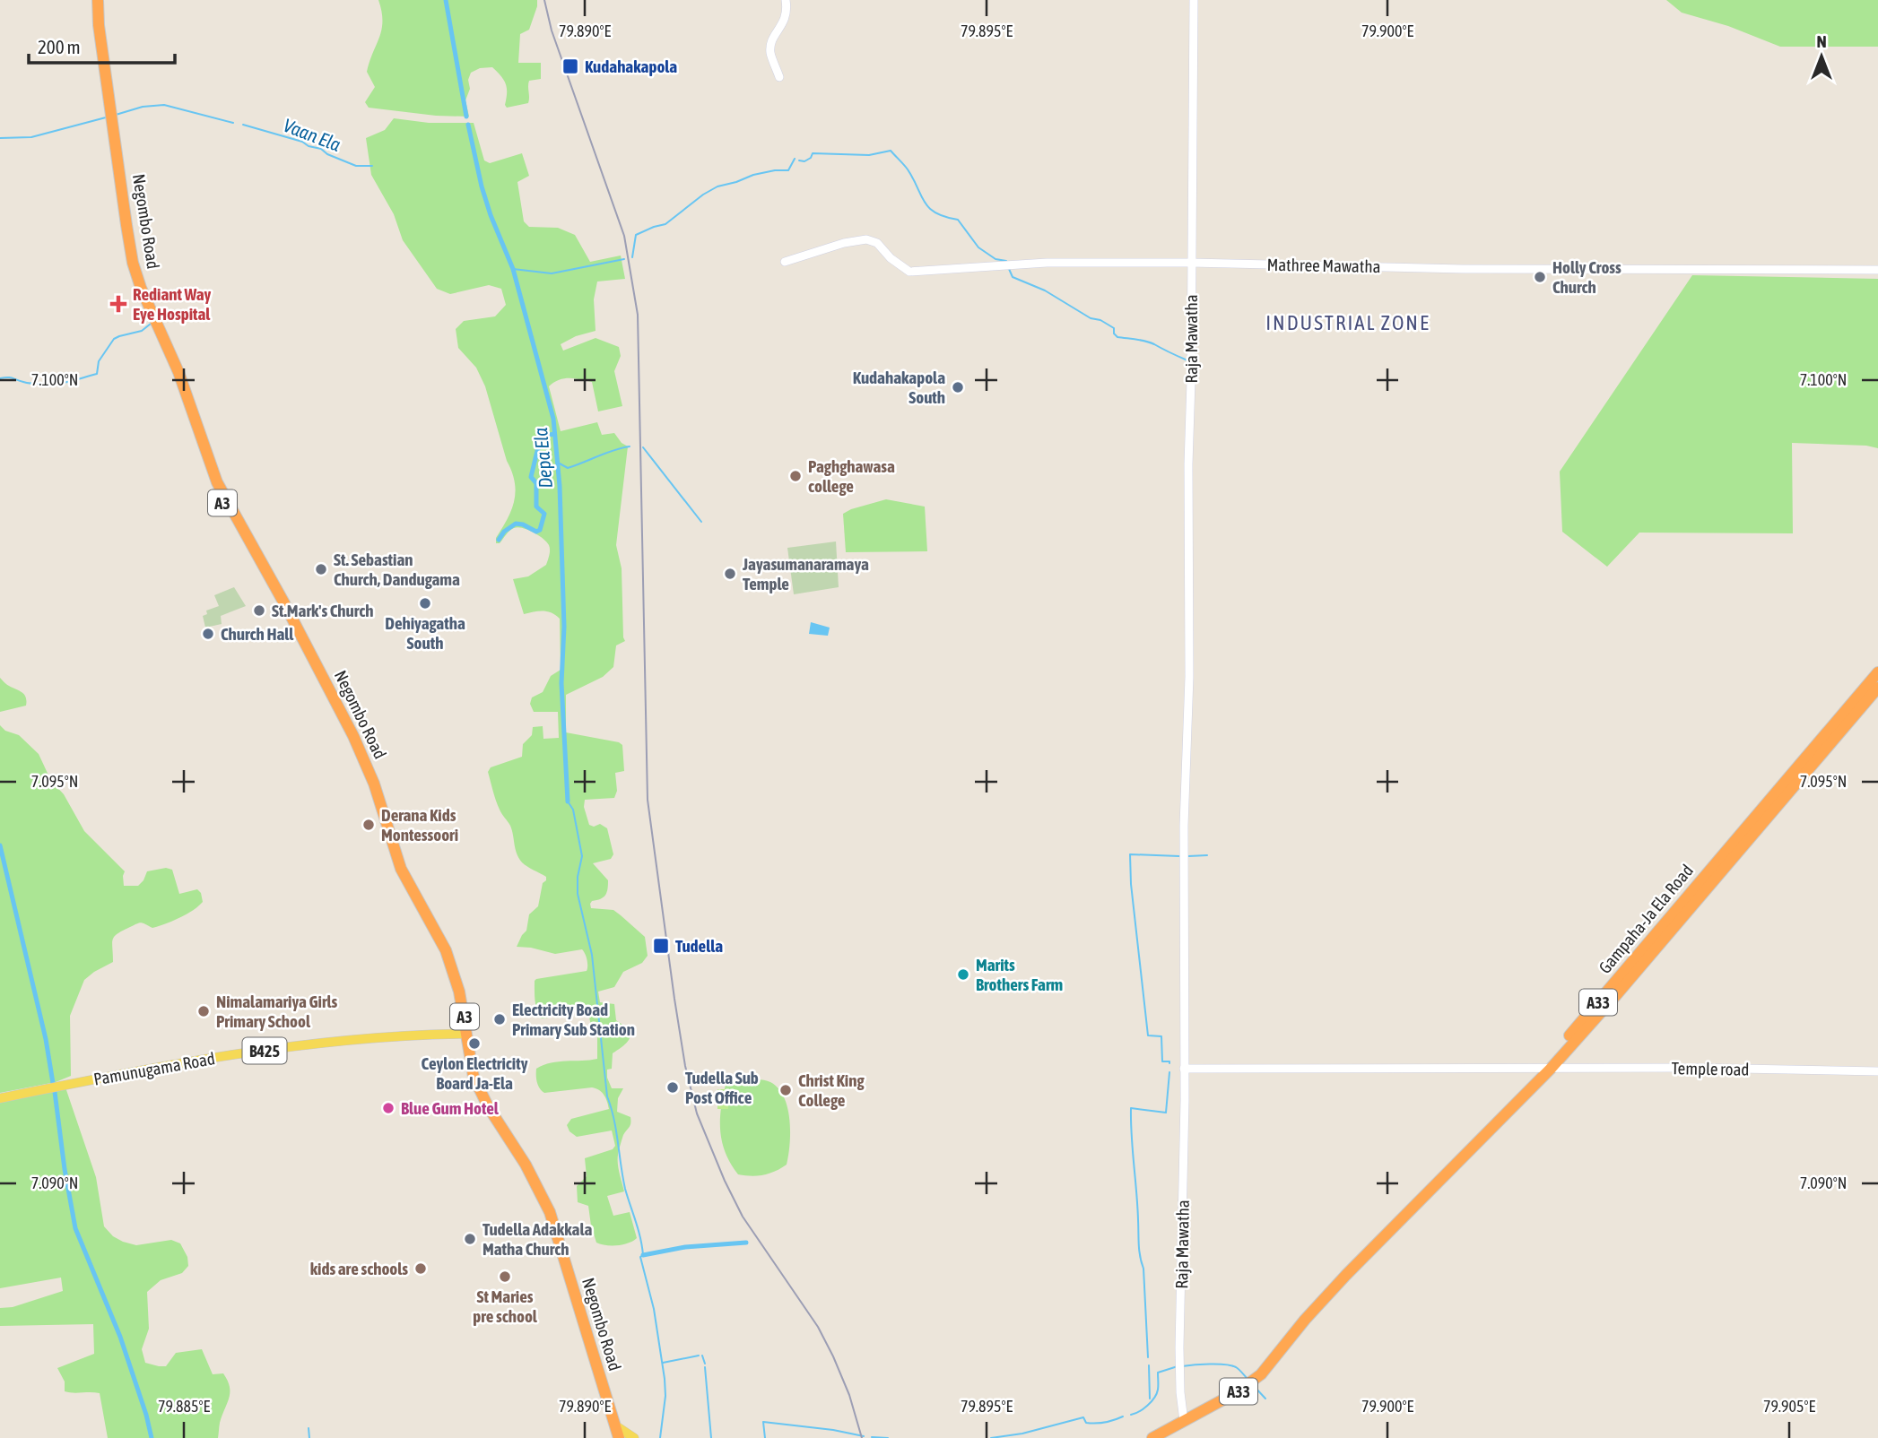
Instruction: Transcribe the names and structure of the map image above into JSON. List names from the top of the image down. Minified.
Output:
{"streets":{"highway":["Negombo Road","A3","Gampaha-Ja Ela Road","A33"],"main road":["B425","Pamunugama Road"],"street":["Mathree Mawatha","Raja Mawatha","Temple road"]},"crossings":[["Negombo Road","Pamunugama Road"],["Mathree Mawatha","Raja Mawatha"],["Raja Mawatha","Gampaha-Ja Ela Road"],["Raja Mawatha","Temple road"],["Gampaha-Ja Ela Road","Temple road"]],"districts":["INDUSTRIAL ZONE"],"water":["Vaan Ela","Depa Ela"],"places":{"transit":["Kudahakapola","Tudella"],"other":["Holly Cross Church","Kudahakapola South","Paghghawasa college","St. Sebastian Church, Dandugama","Jayasumanaramaya Temple","Dehiyagatha South","St.Mark's Church","Church Hall","Derana Kids Montessoori","Marits Brothers Farm","Nimalamariya Girls Primary School","Electricity Boad Primary Sub Station","Ceylon Electricity Board Ja-Ela","Tudella Sub Post Office","Christ King College","Blue Gum Hotel","Tudella Adakkala Matha Church","kids are schools","St Maries pre school"],"health":["Rediant Way Eye Hospital"]},"scale_bar":"200 m","north":"top","coordinates":["79.890°E","79.895°E","79.900°E","7.100°N","7.095°N","7.090°N","79.885°E","79.905°E"]}
